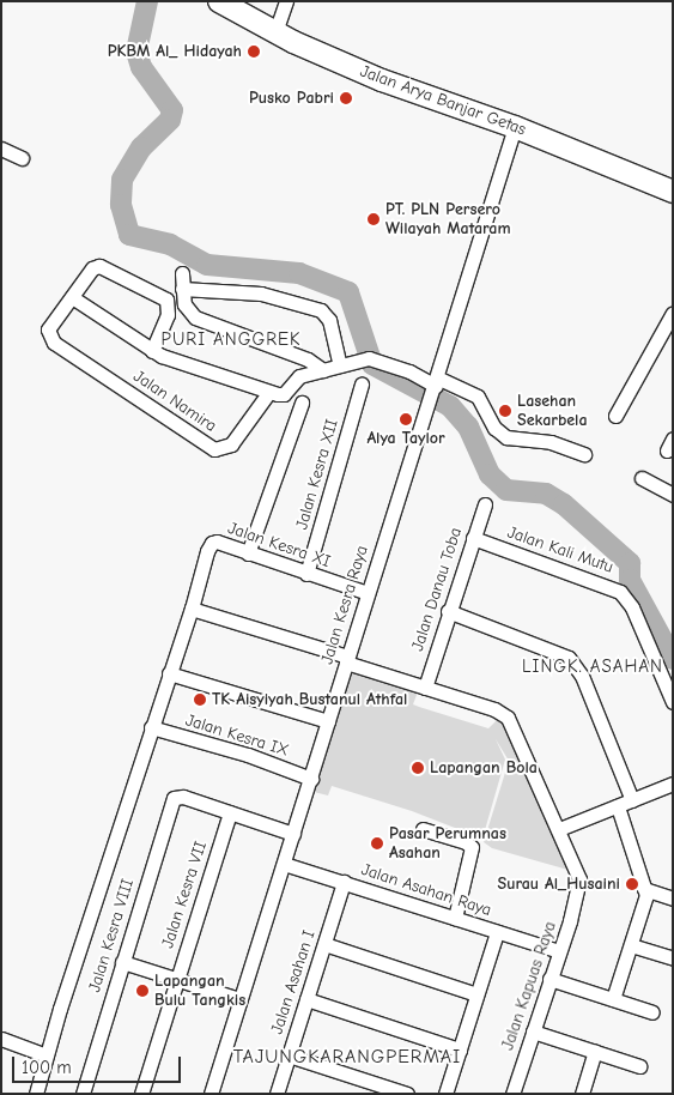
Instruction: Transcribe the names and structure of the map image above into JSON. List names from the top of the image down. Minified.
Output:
{"streets":{"highway":["Jalan Arya Banjar Getas"],"street":["Jalan Namira","Jalan Kesra XII","Jalan Kesra XI","Jalan Kali Mutu","Jalan Danau Toba","Jalan Kesra Raya","Jalan Kesra IX","Jalan Asahan Raya","Jalan Kesra VII","Jalan Kesra VIII","Jalan Asahan I","Jalan Kapuas Raya"]},"crossings":[["Jalan Arya Banjar Getas","Jalan Kesra Raya"],["Jalan Kesra XII","Jalan Kesra XI"],["Jalan Kesra XI","Jalan Kesra Raya"],["Jalan Kesra XI","Jalan Kapuas Raya"],["Jalan Kali Mutu","Jalan Danau Toba"],["Jalan Danau Toba","Jalan Kapuas Raya"],["Jalan Kesra Raya","Jalan Kesra IX"],["Jalan Kesra Raya","Jalan Asahan Raya"],["Jalan Kesra Raya","Jalan Kapuas Raya"],["Jalan Asahan Raya","Jalan Asahan I"],["Jalan Asahan Raya","Jalan Kapuas Raya"],["Jalan Kesra VII","Jalan Kesra VIII"]],"districts":["PURI ANGGREK","LINGK. ASAHAN","TAJUNGKARANGPERMAI"],"places":["PKBM Al_ Hidayah","Pusko Pabri","PT. PLN Persero Wilayah Mataram","Lasehan Sekarbela","Alya Taylor","TK Aisyiyah Bustanul Athfal","Lapangan Bola","Pasar Perumnas Asahan","Surau Al_Husaini","Lapangan Bulu Tangkis"],"scale_bar":"100 m"}
